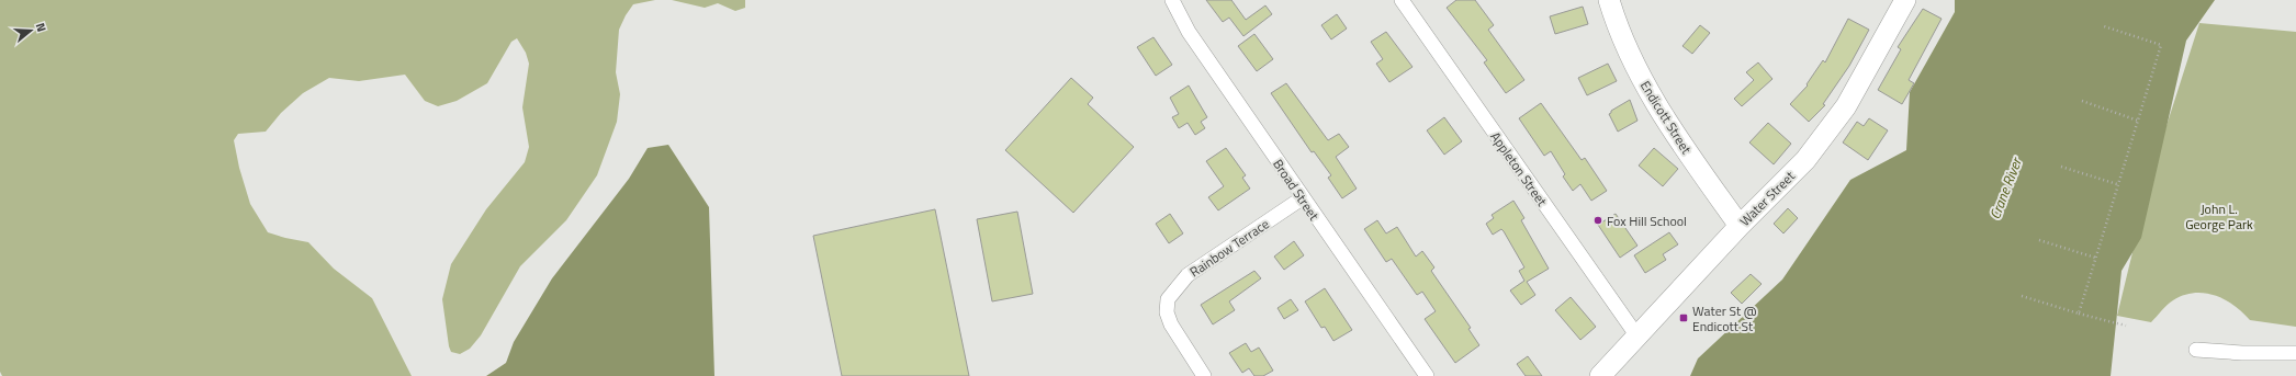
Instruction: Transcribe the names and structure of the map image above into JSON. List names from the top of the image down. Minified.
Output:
{"streets":{"main road":["Endicott Street","Water Street"],"street":["Appleton Street","Broad Street","Rainbow Terrace"]},"crossings":[["Endicott Street","Water Street"],["Appleton Street","Water Street"],["Broad Street","Rainbow Terrace"]],"water":["Crane River"],"parks":["John L. George Park"],"places":{"other":["Fox Hill School"],"transit":["Water St @ Endicott St"]},"north":"right"}
